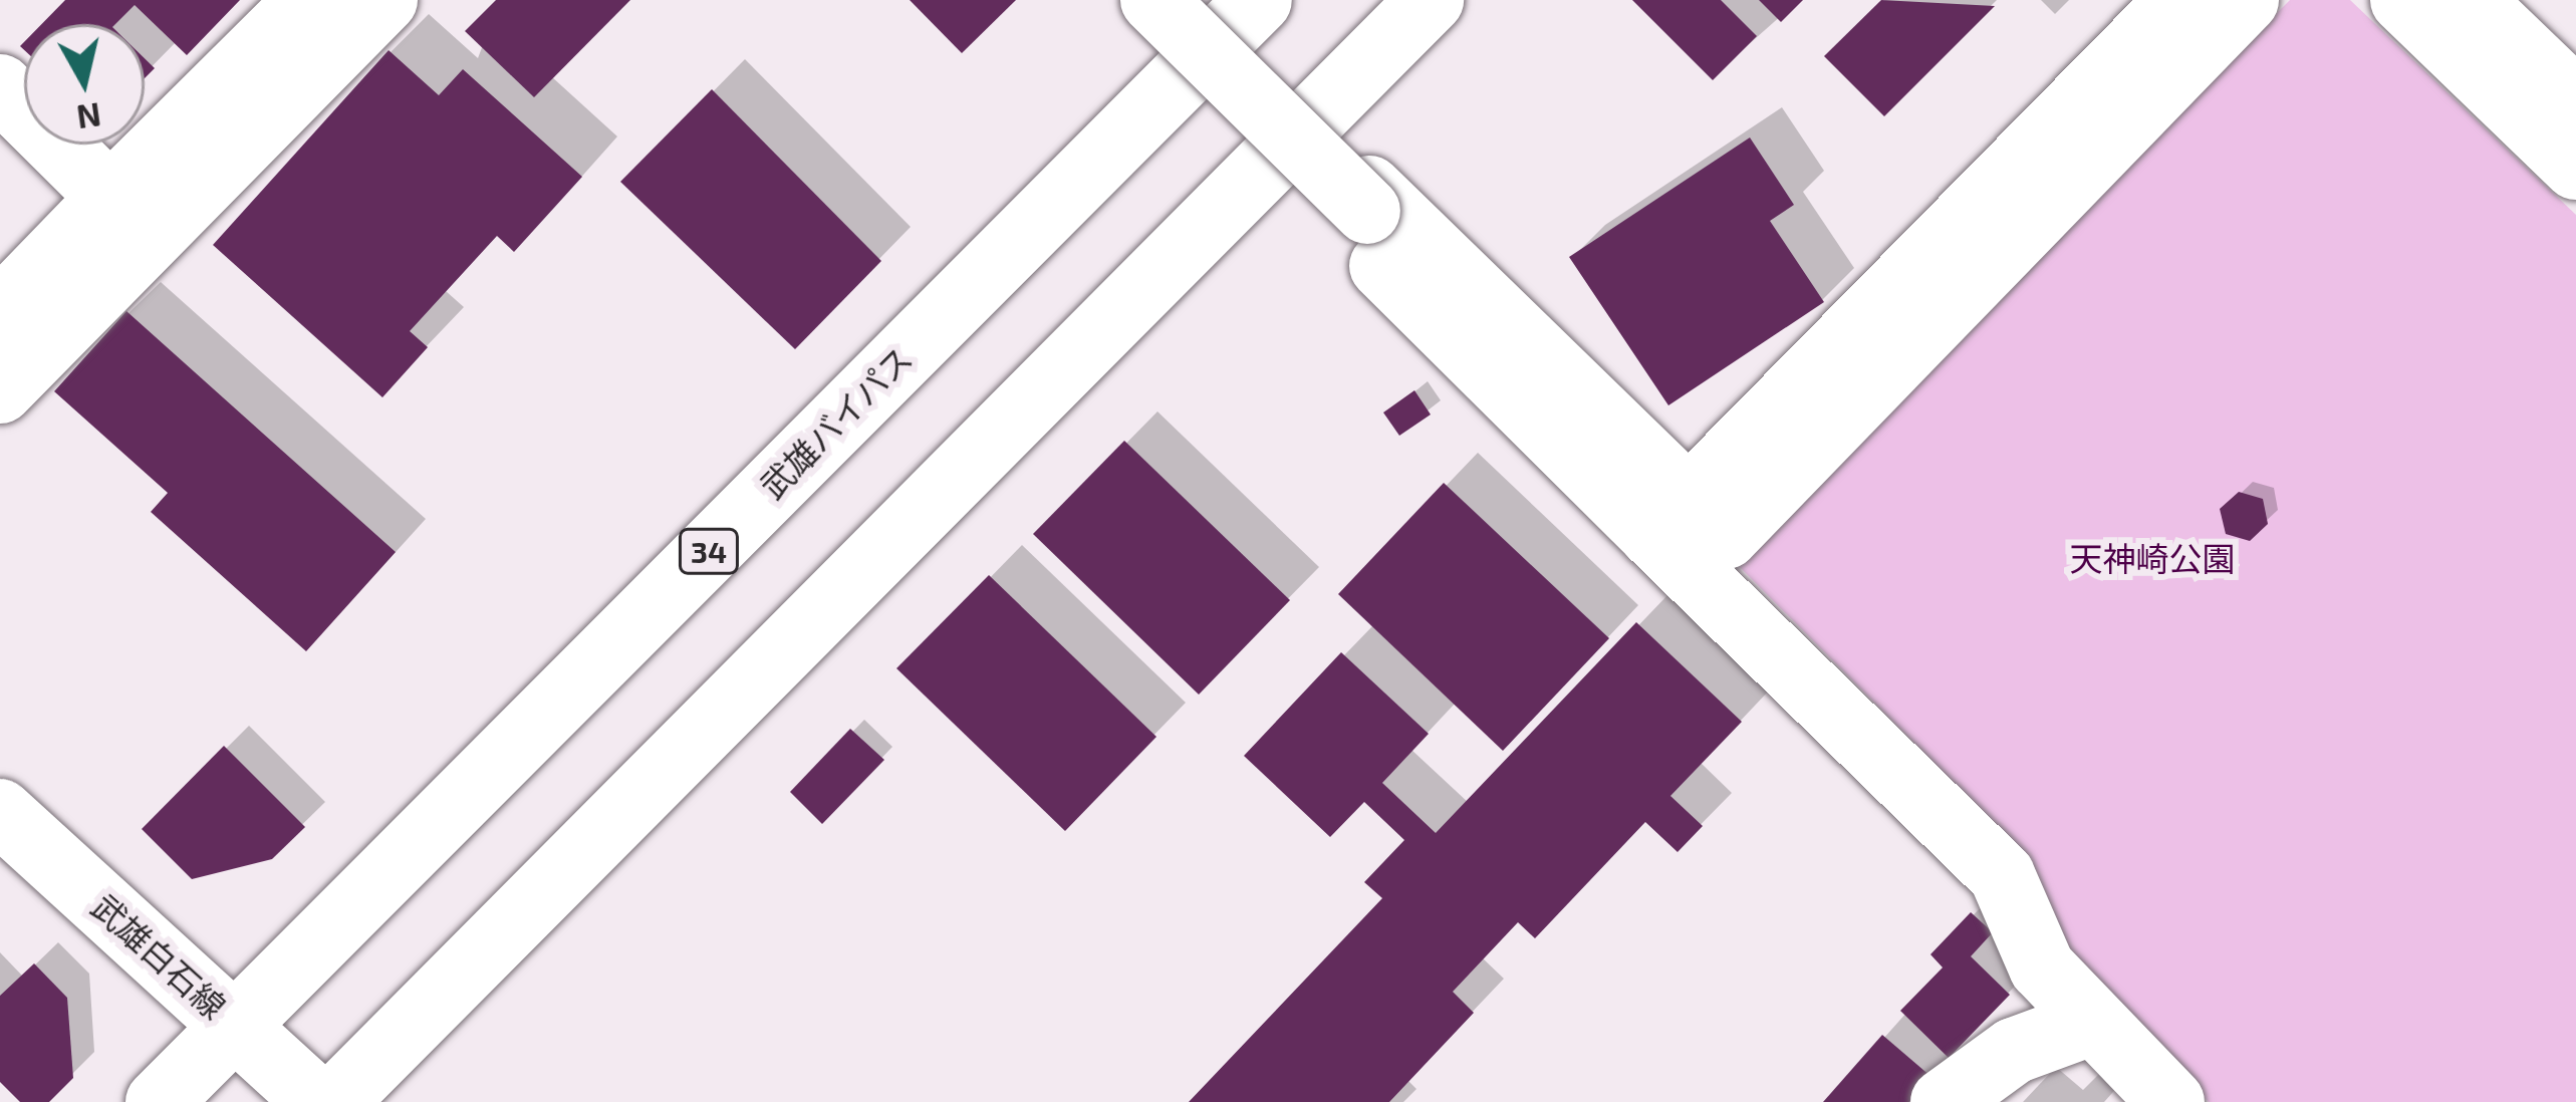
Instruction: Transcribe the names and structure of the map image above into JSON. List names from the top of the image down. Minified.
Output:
{"streets":{"main road":["武雄バイパス","34","武雄白石線"]},"crossings":[["武雄バイパス","武雄白石線"]],"parks":["天神崎公園"],"north":"bottom"}
